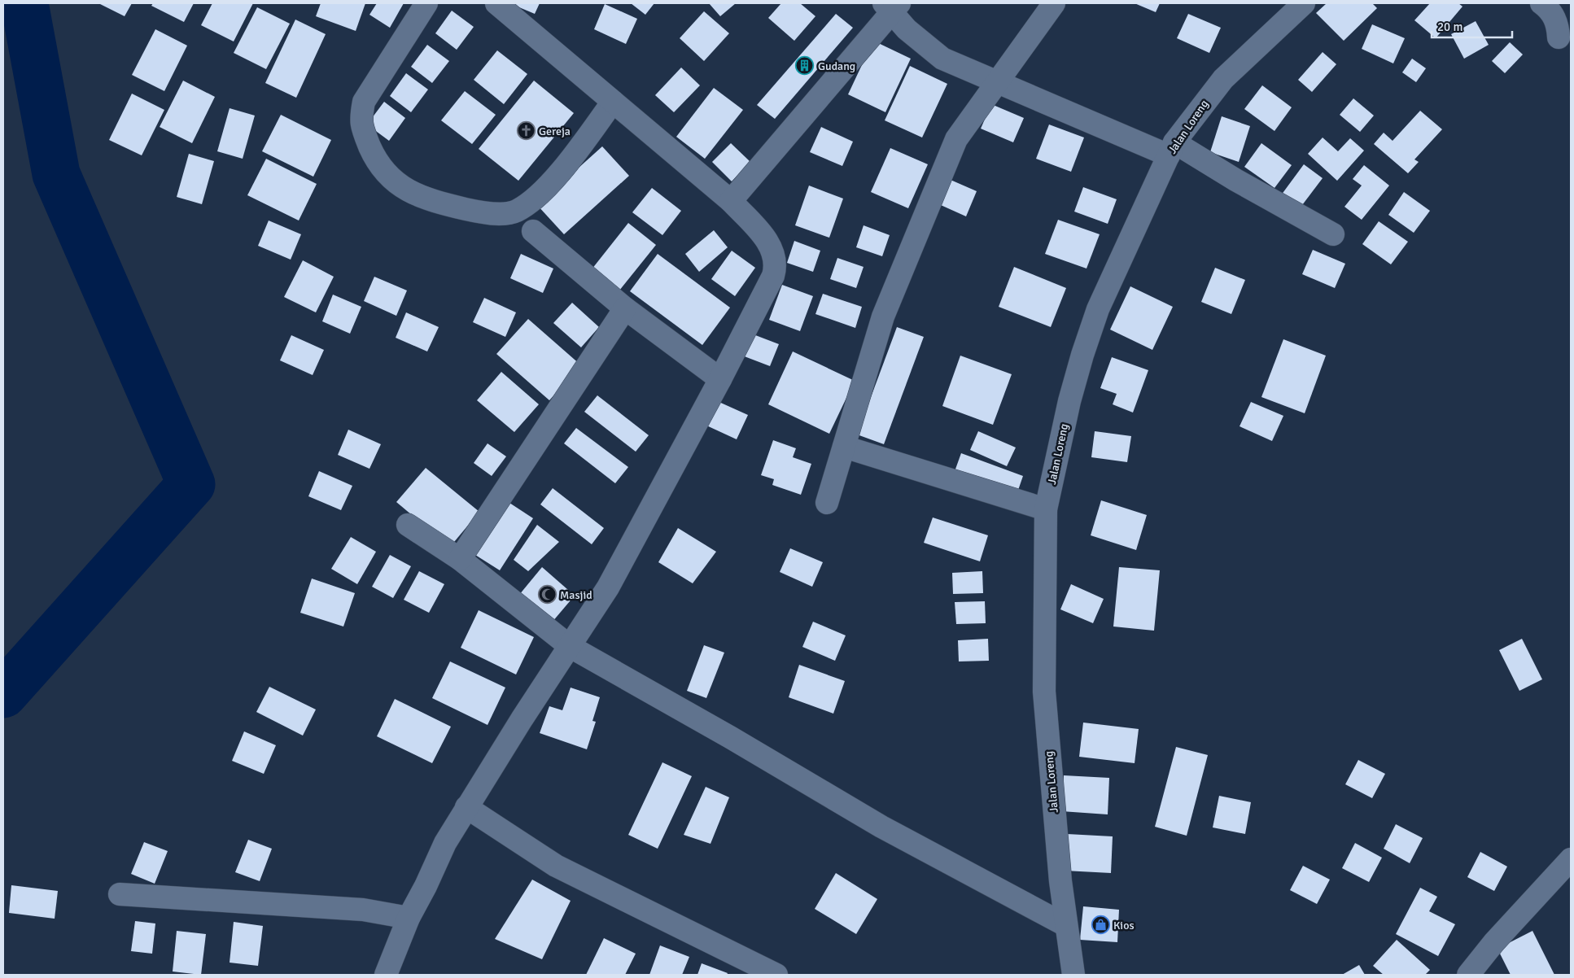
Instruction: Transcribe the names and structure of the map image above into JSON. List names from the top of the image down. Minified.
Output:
{"streets":{"street":["Jalan Loreng"]},"places":{"building":["Gudang"],"church":["Gereja"],"mosque":["Masjid"],"shop":["Kios"]},"scale_bar":"20 m"}
